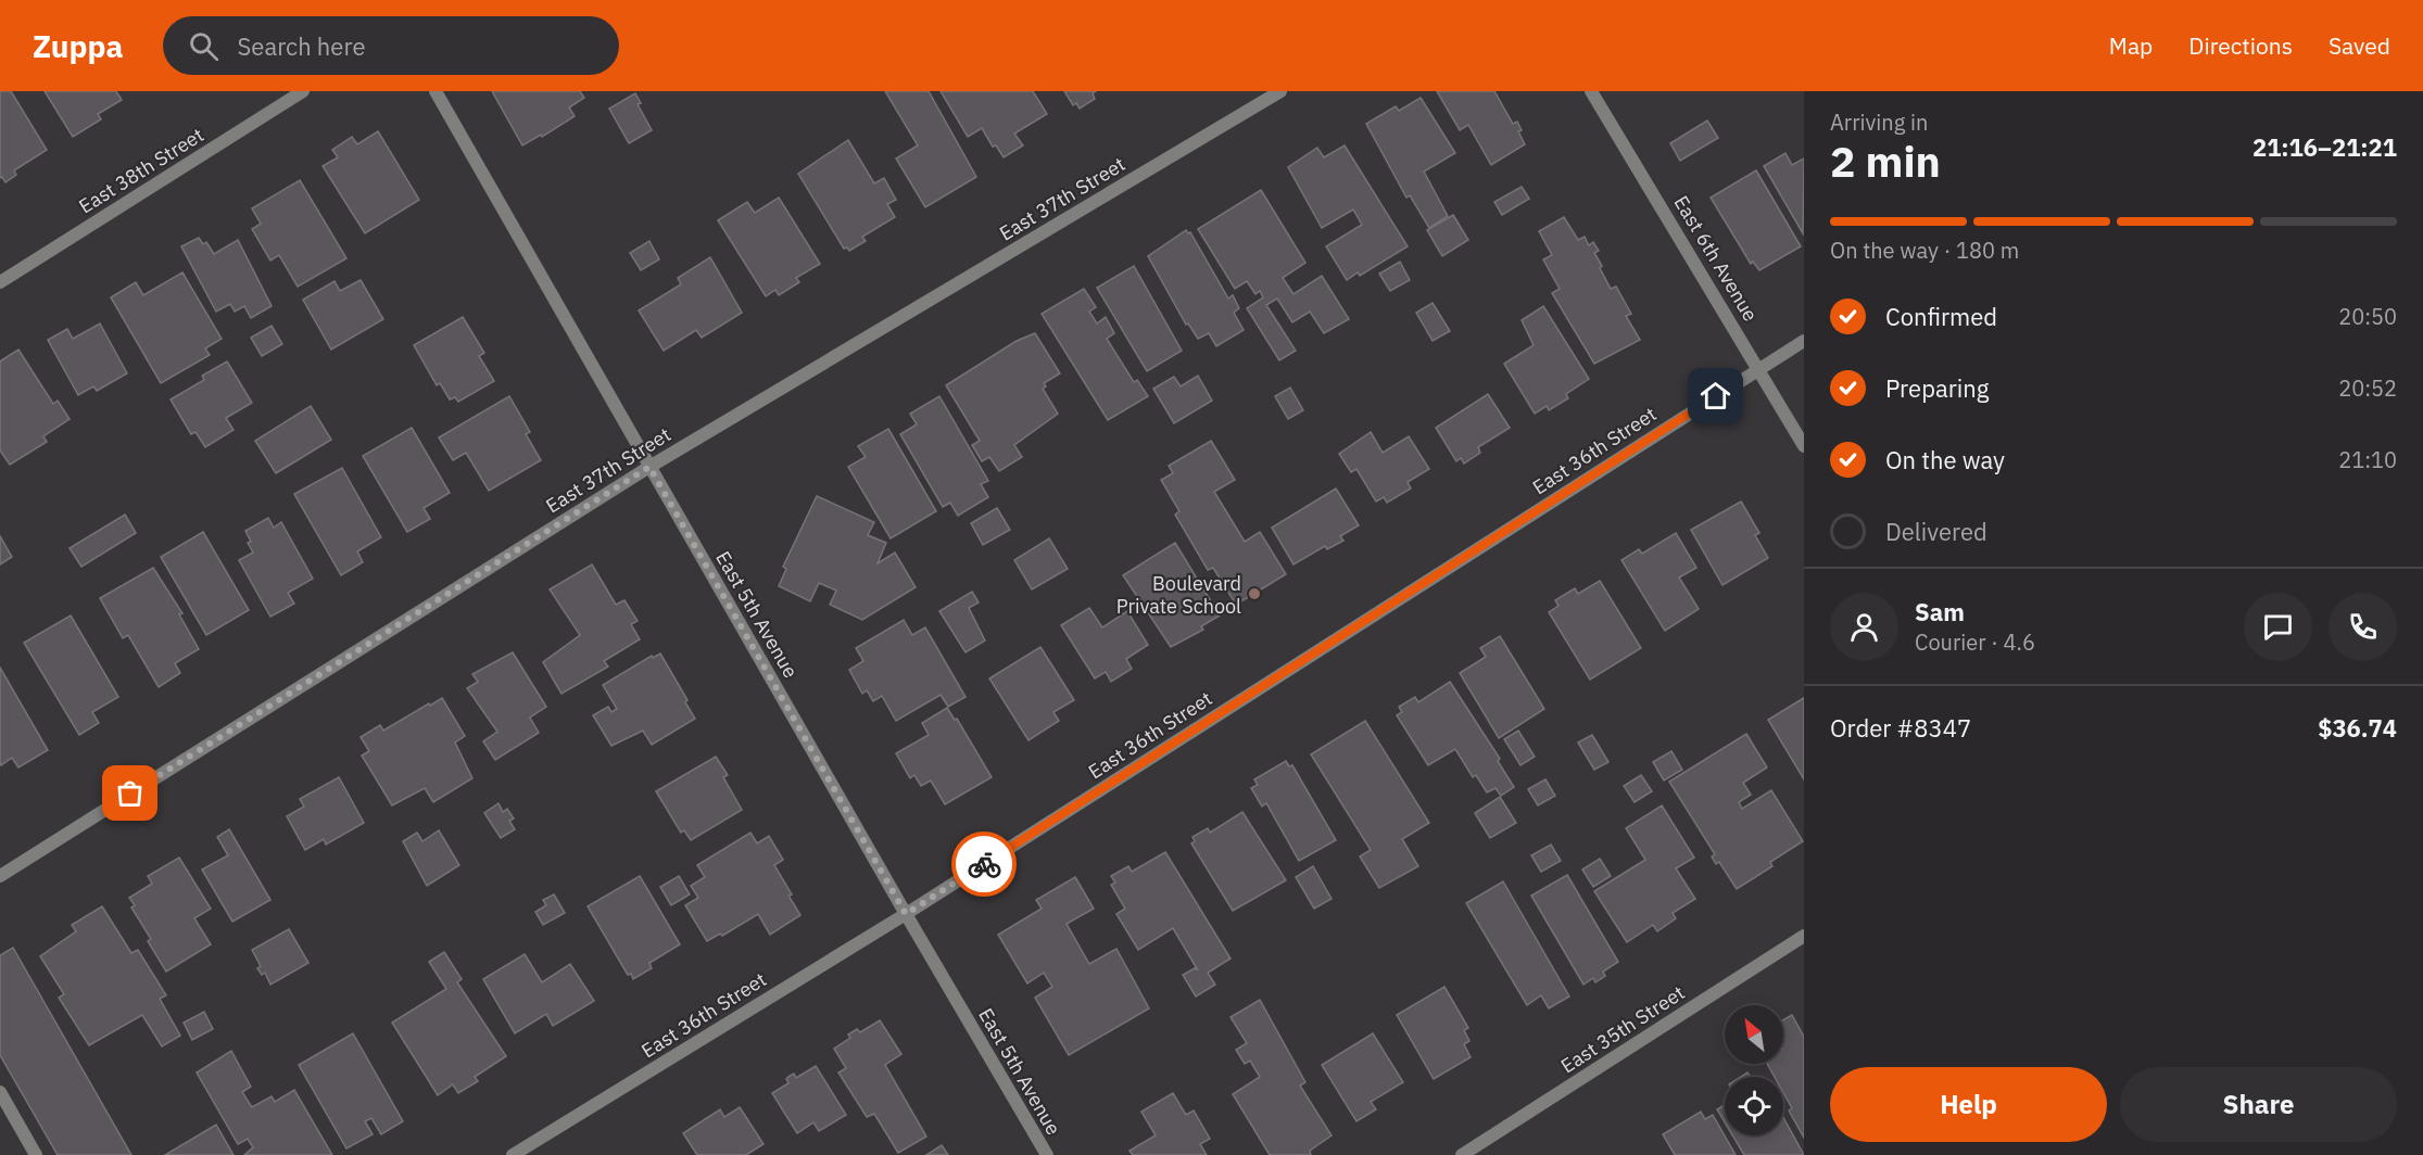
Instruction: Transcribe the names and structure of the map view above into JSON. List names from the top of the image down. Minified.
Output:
{"streets":{"street":["East 38th Street","East 37th Street","East 6th Avenue","East 36th Street","East 5th Avenue","East 35th Street"]},"crossings":[["East 37th Street","East 5th Avenue"],["East 6th Avenue","East 36th Street"],["East 36th Street","East 5th Avenue"]],"places":["Boulevard Private School"],"north":"top left","page":{"header":"Zuppa","search":"Search here","nav":["Map","Directions","Saved"],"heading":["2 min","Arriving in","21:16–21:21"],"panel":["Sam","Courier · 4.6","Order #8347","$36.74"],"bar":"On the way · 180 m","list":[["Confirmed","20:50"],["Preparing","20:52"],["On the way","21:10"],"Delivered"],"buttons":["Help","Share"]}}
